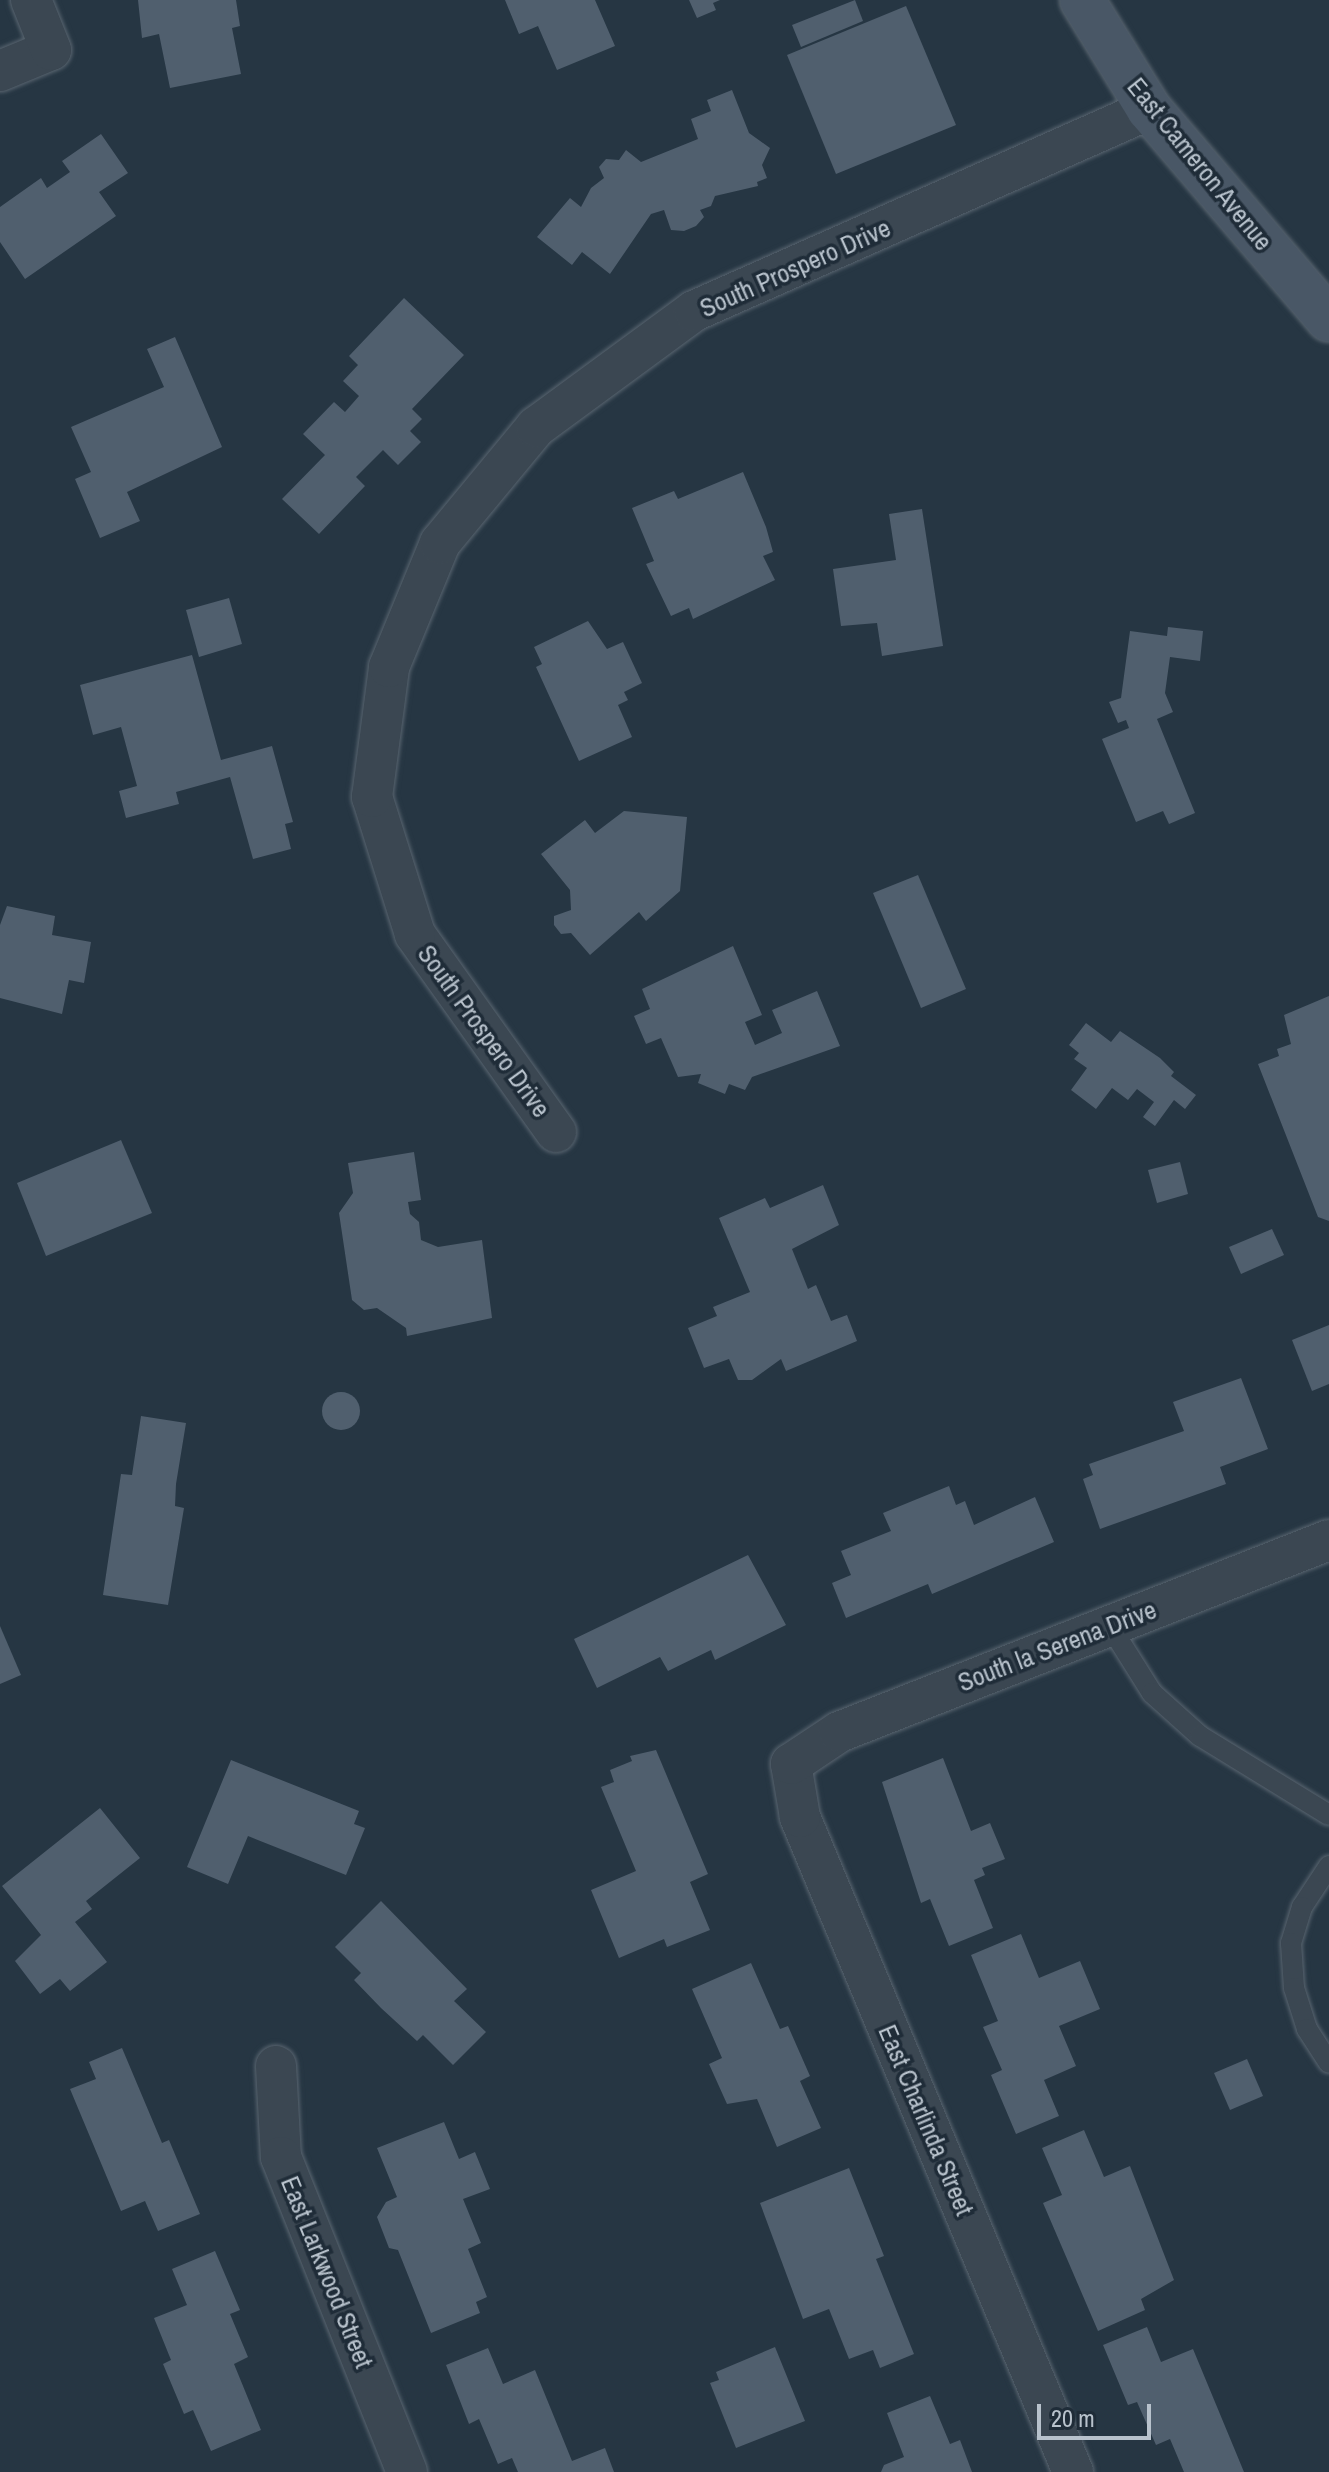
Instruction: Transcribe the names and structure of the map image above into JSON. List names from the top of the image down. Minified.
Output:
{"streets":{"main road":["East Cameron Avenue"],"street":["South Prospero Drive","South la Serena Drive","East Charlinda Street","East Larkwood Street"]},"crossings":[["East Cameron Avenue","South Prospero Drive"],["South la Serena Drive","East Charlinda Street"]],"scale_bar":"20 m"}
